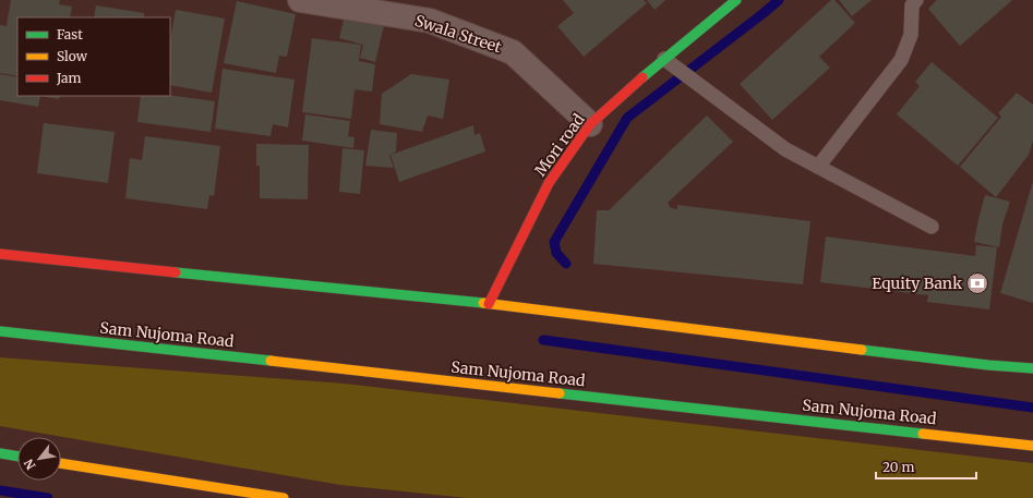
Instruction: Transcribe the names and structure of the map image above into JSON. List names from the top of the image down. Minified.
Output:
{"streets":{"street":["Swala Street","Mori road","Sam Nujoma Road"]},"crossings":[["Swala Street","Mori road"]],"places":{"bank":["Equity Bank"]},"legend":["Fast","Slow","Jam"],"scale_bar":"20 m","north":"bottom left"}
